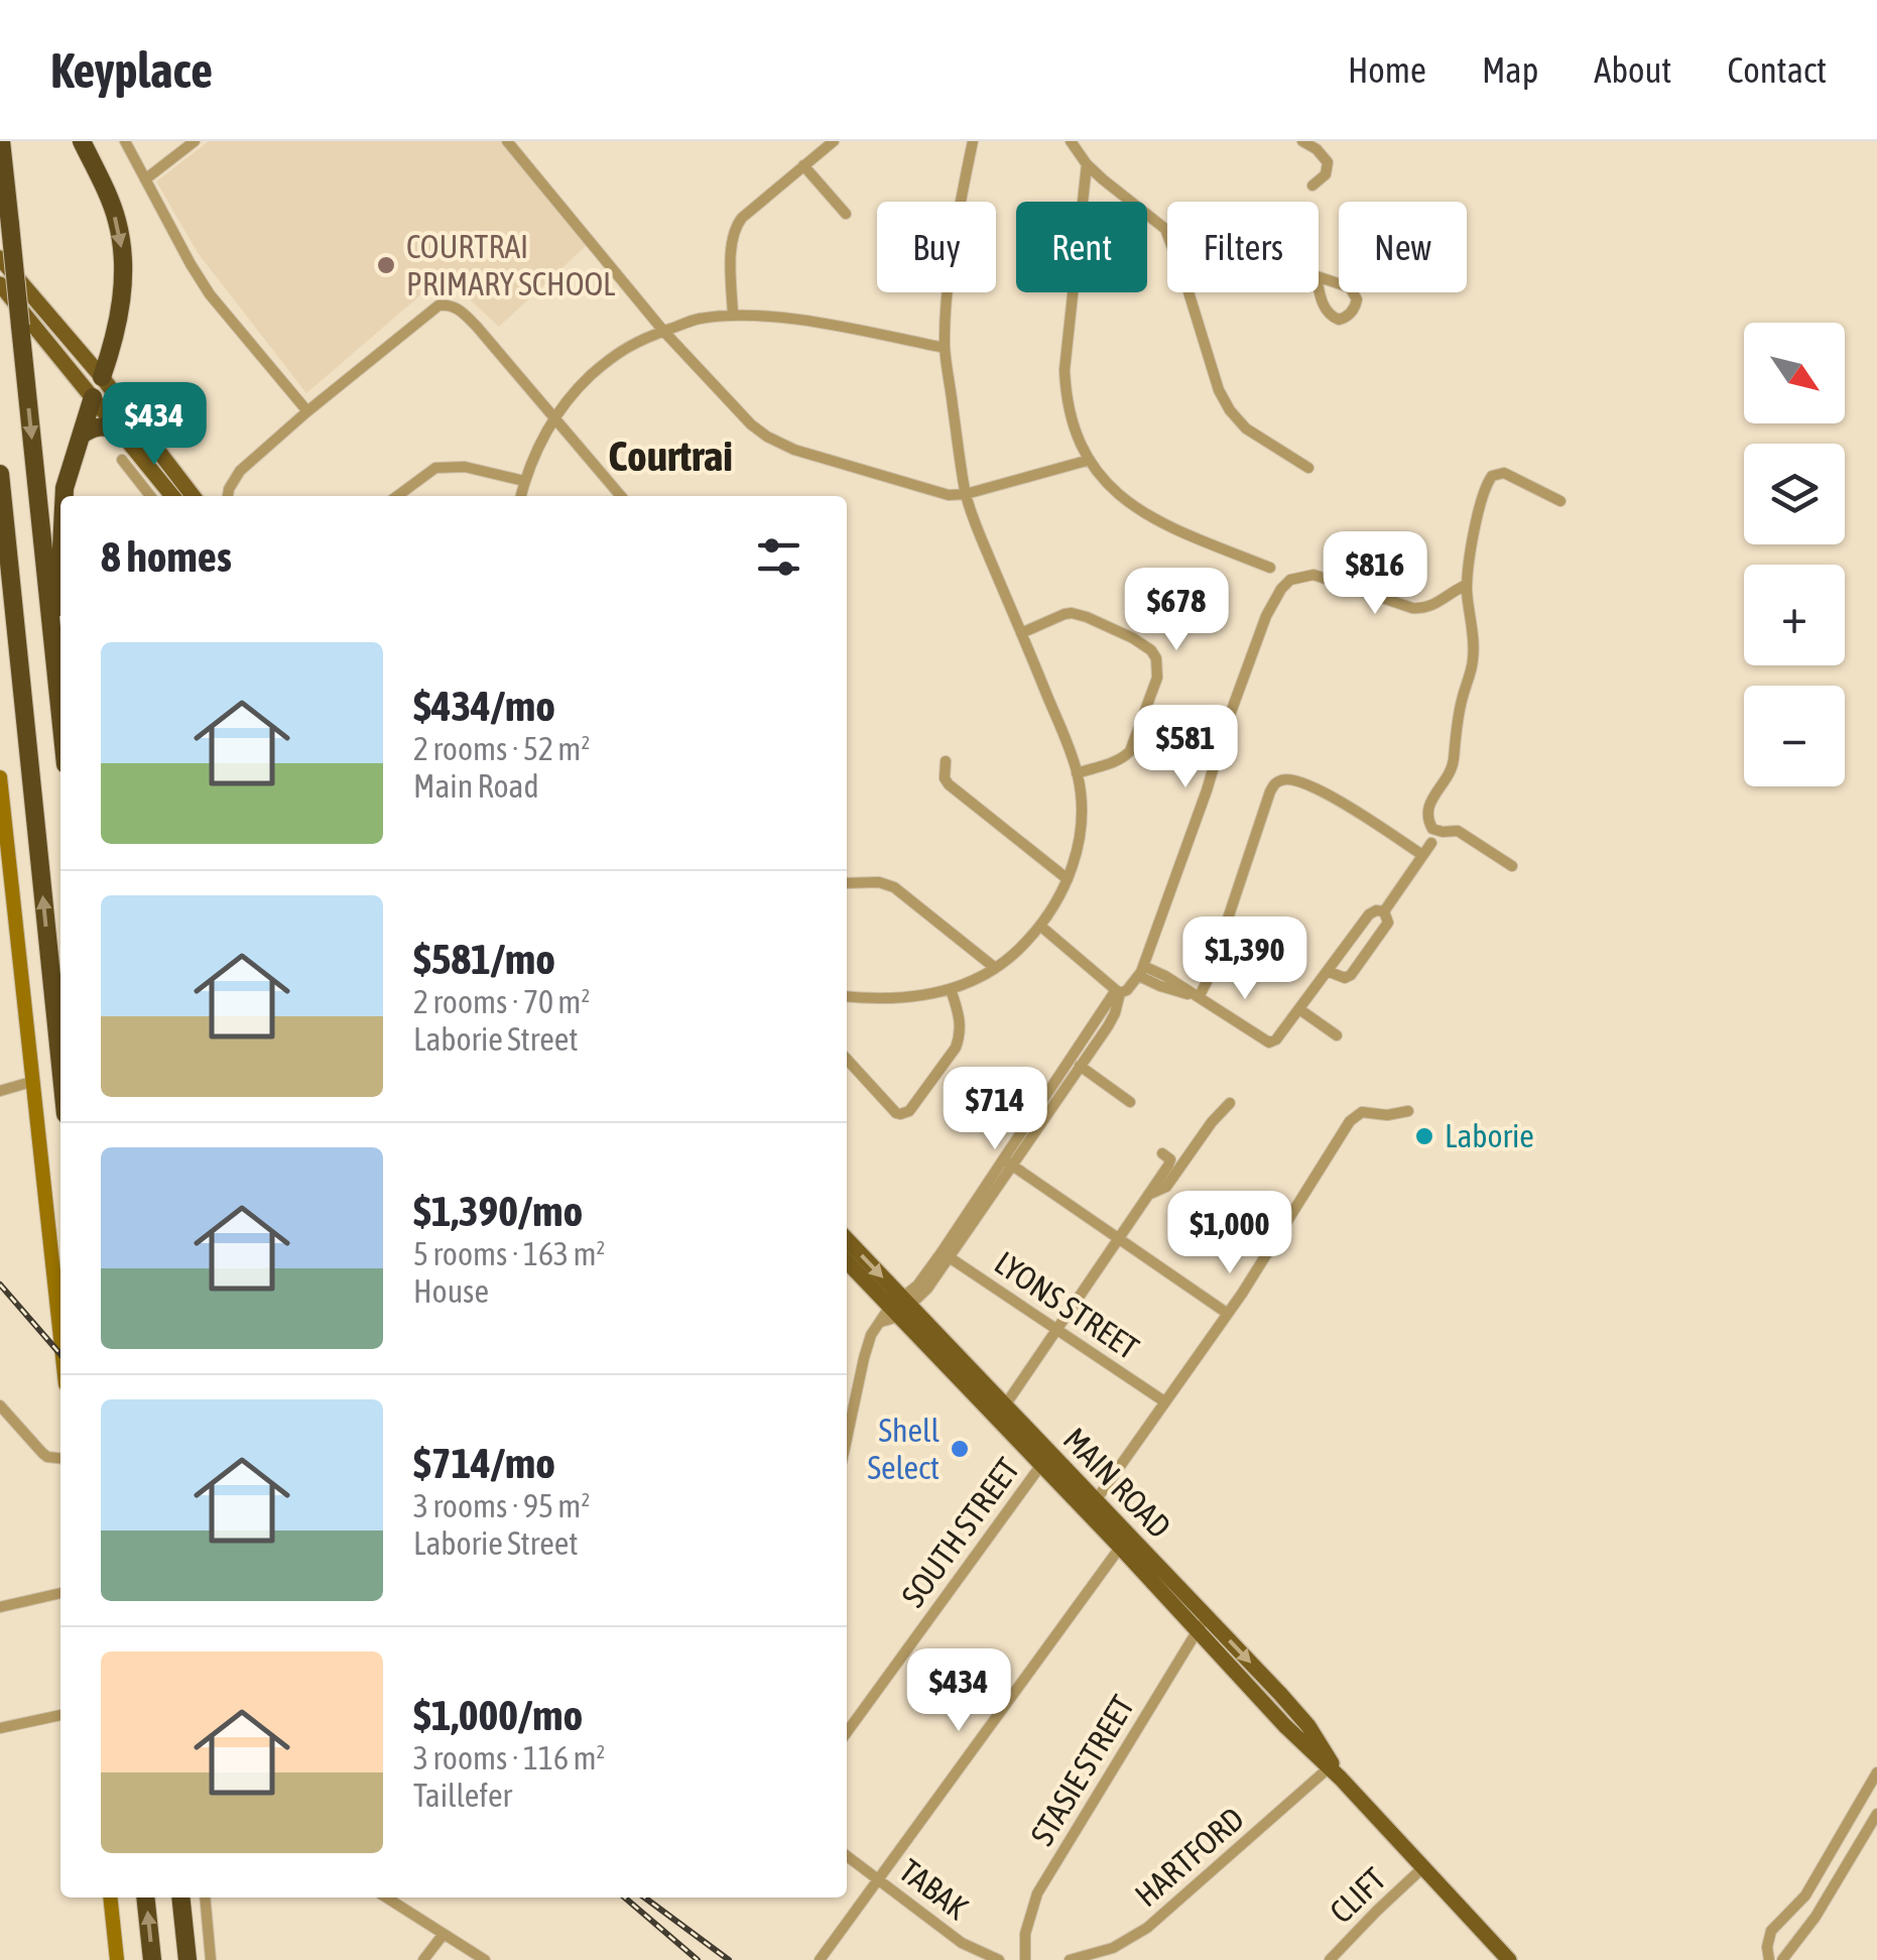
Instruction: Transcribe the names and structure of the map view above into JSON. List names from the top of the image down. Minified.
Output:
{"streets":{"main road":["MAIN ROAD"],"street":["LYONS STREET","SOUTH STREET","STASIE STREET","HARTFORD","TABAK","CLIFT"]},"crossings":[["MAIN ROAD","SOUTH STREET"],["MAIN ROAD","STASIE STREET"],["MAIN ROAD","HARTFORD"],["MAIN ROAD","CLIFT"]],"districts":["Courtrai"],"places":["COURTRAI PRIMARY SCHOOL","Laborie","Shell Select"],"north":"bottom right","page":{"header":"Keyplace","nav":["Home","Map","About","Contact"],"chip":["Buy","Rent","Filters","New"],"map_buttons":["+","−"],"price":["$434","$816","$678","$581","$1,390","$714","$1,000","$434"],"heading":"8 homes","list":[{"name":"$434/mo","note":"2 rooms · 52 m² · Main Road"},{"name":"$581/mo","note":"2 rooms · 70 m² · Laborie Street"},{"name":"$1,390/mo","note":"5 rooms · 163 m² · House"},{"name":"$714/mo","note":"3 rooms · 95 m² · Laborie Street"},{"name":"$1,000/mo","note":"3 rooms · 116 m² · Taillefer"}]}}
